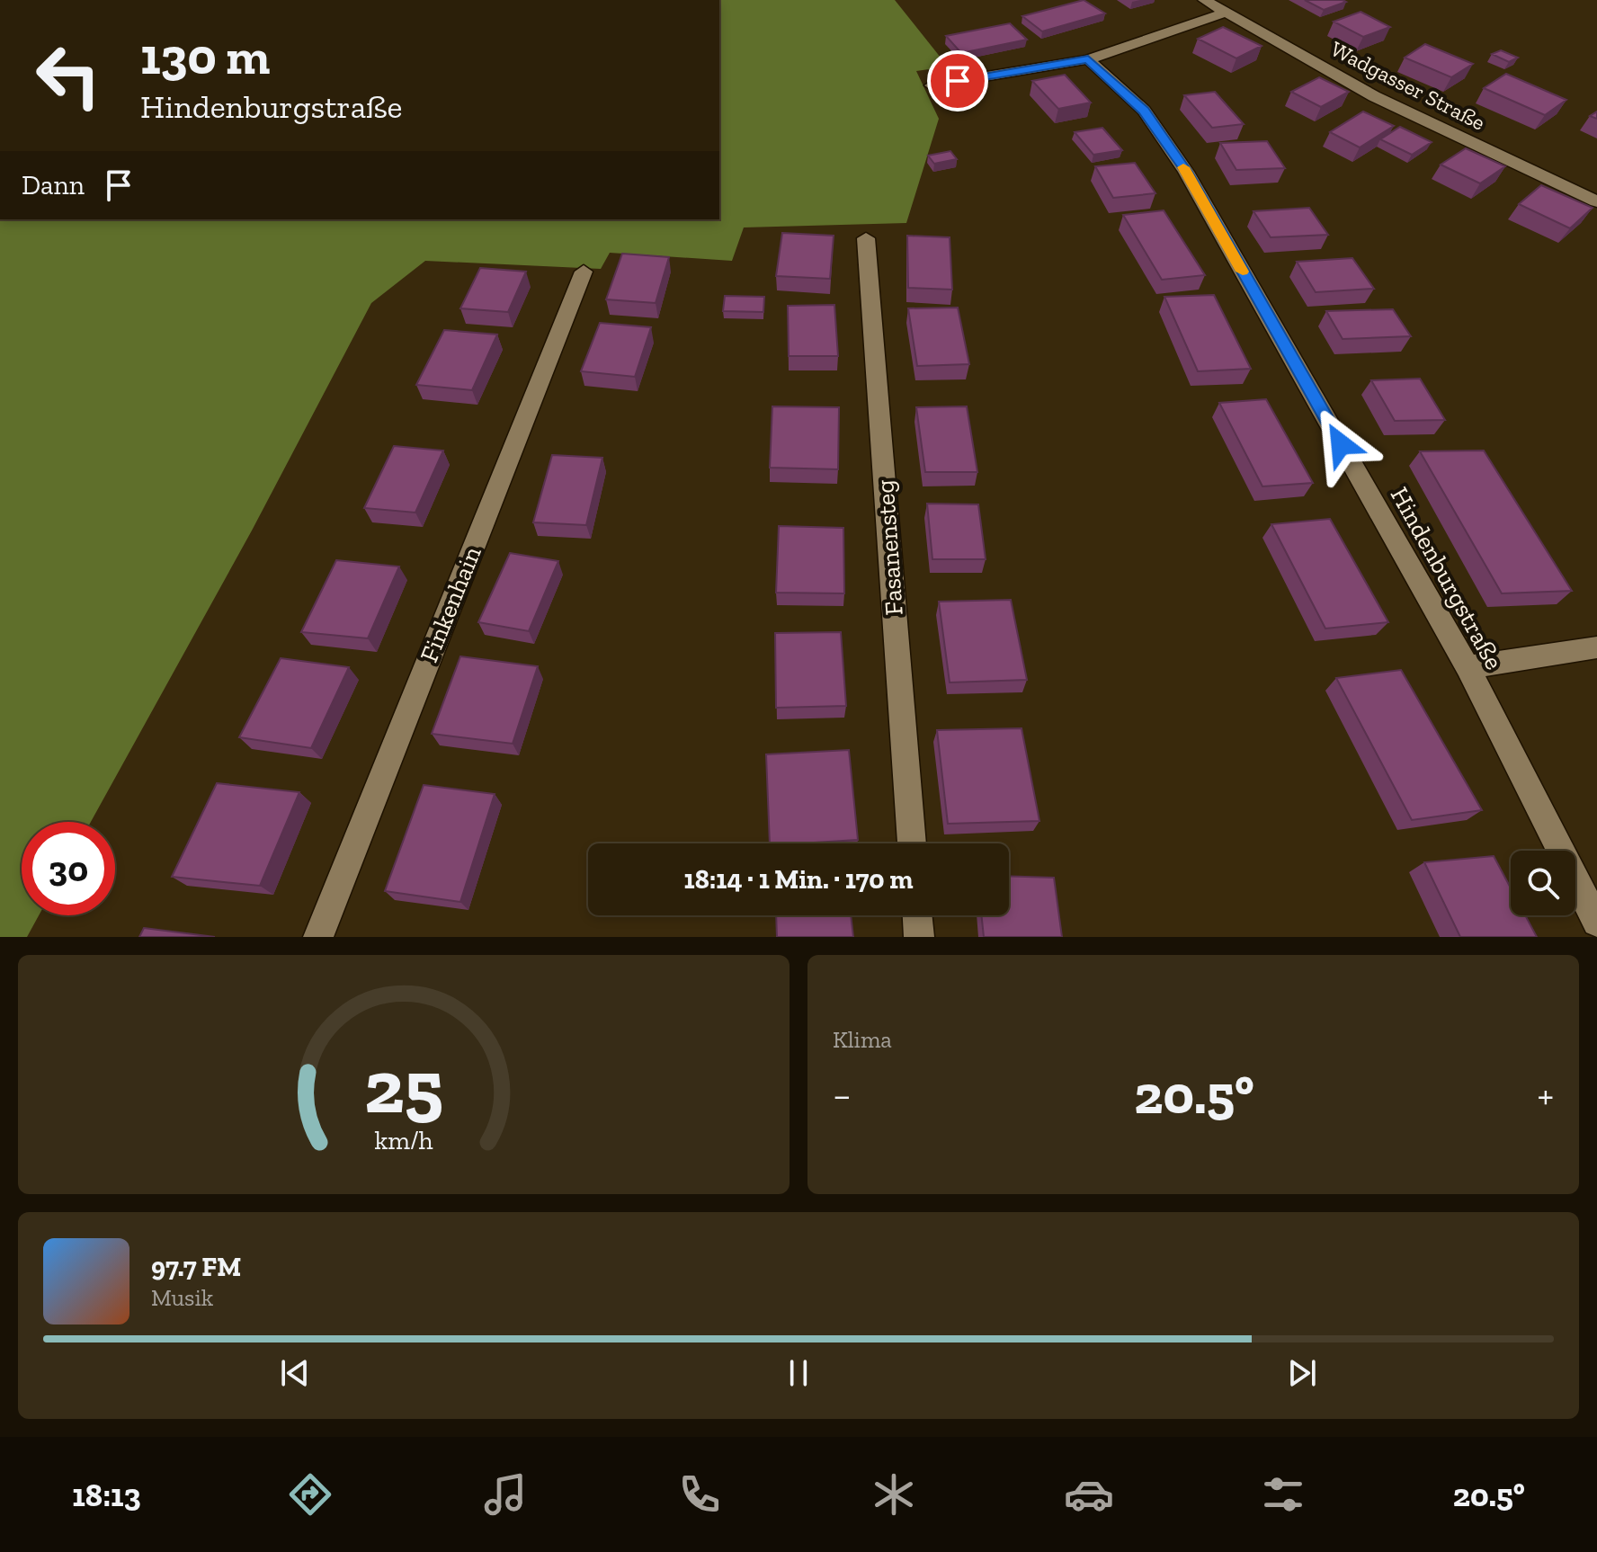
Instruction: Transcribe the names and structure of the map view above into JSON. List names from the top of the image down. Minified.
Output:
{"streets":{"street":["Wadgasser Straße","Fasanensteg","Hindenburgstraße","Finkenhain"]},"page":{"turn":["130 m","Hindenburgstraße"],"then":"Dann","limit":"30","trip":"18:14 · 1 Min. · 170 m","tile":"Klima","heat":["−","20.5°","+"],"song":["97.7 FM","Musik"],"tabs":["18:13","20.5°"],"gauge":["25","km/h"]}}
